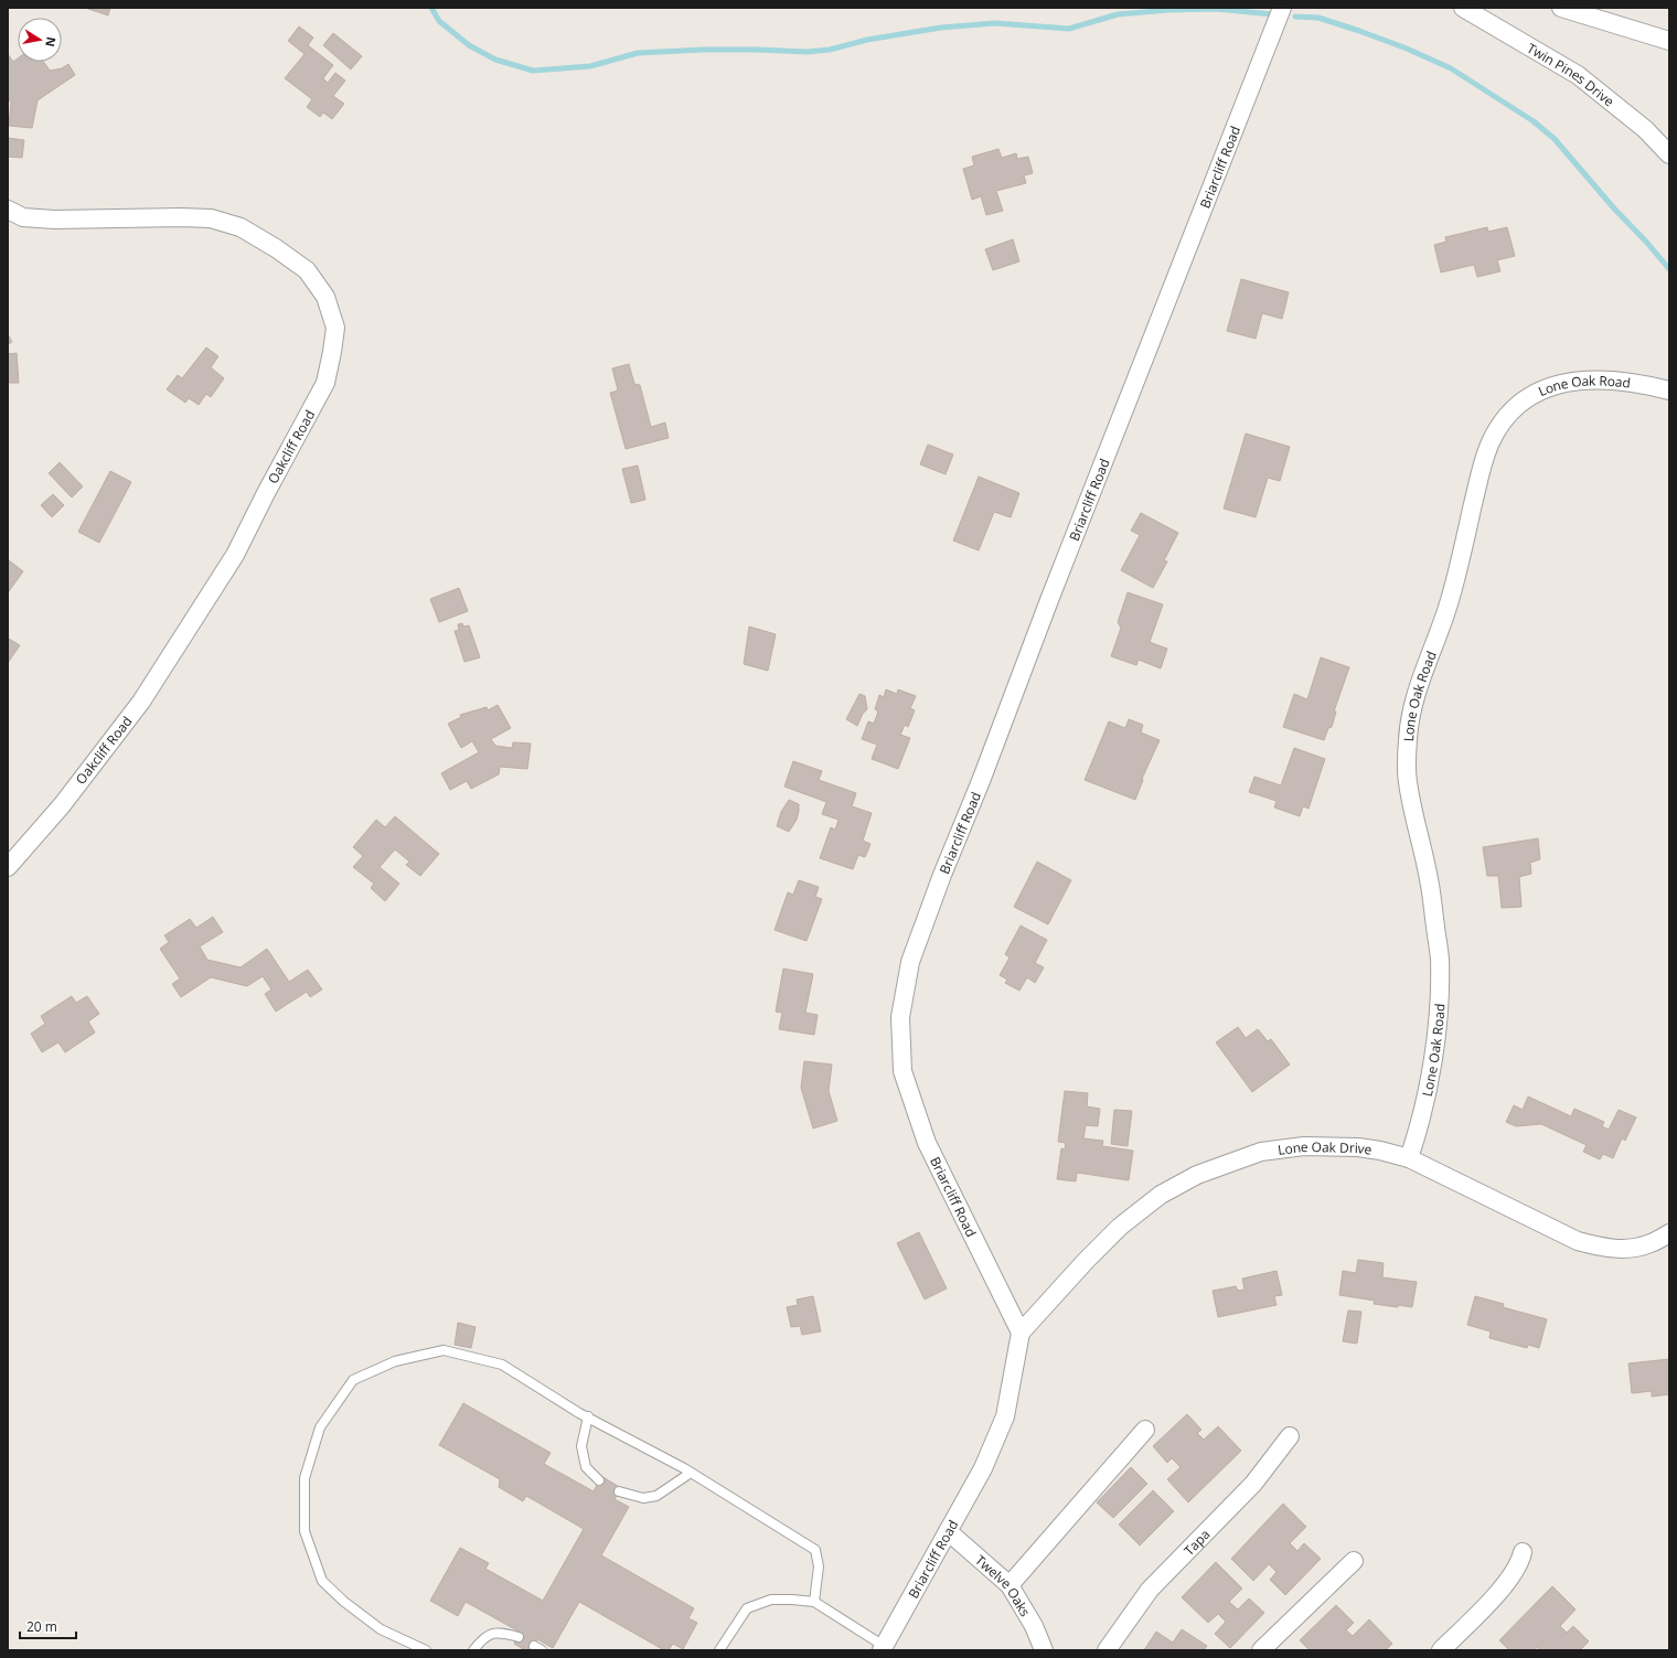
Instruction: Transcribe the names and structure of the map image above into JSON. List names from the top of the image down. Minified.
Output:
{"streets":{"street":["Twin Pines Drive","Briarcliff Road","Lone Oak Road","Oakcliff Road","Lone Oak Drive","Tapa","Twelve Oaks"]},"crossings":[["Briarcliff Road","Lone Oak Drive"],["Briarcliff Road","Twelve Oaks"],["Lone Oak Road","Lone Oak Drive"]],"scale_bar":"20 m","north":"right"}
